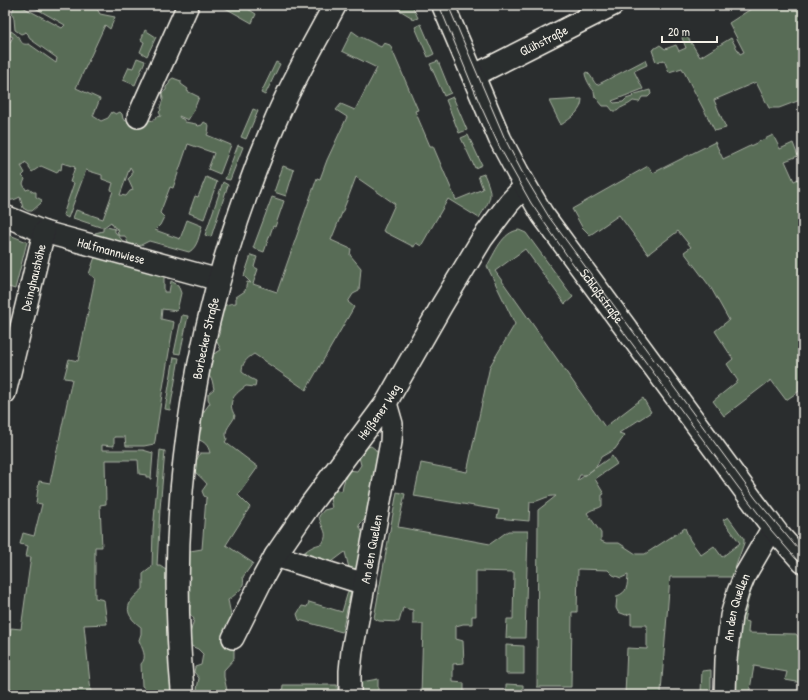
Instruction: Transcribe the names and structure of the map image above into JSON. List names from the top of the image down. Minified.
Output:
{"streets":{"street":["Glühstraße","Halfmannwiese","Deinghaushöhe","Schloßstraße","Borbecker Straße","Heißener Weg","An den Quellen"]},"crossings":[["Glühstraße","Schloßstraße"],["Halfmannwiese","Deinghaushöhe"],["Halfmannwiese","Borbecker Straße"],["Schloßstraße","Heißener Weg"],["Schloßstraße","An den Quellen"],["Heißener Weg","An den Quellen"]],"scale_bar":"20 m"}
